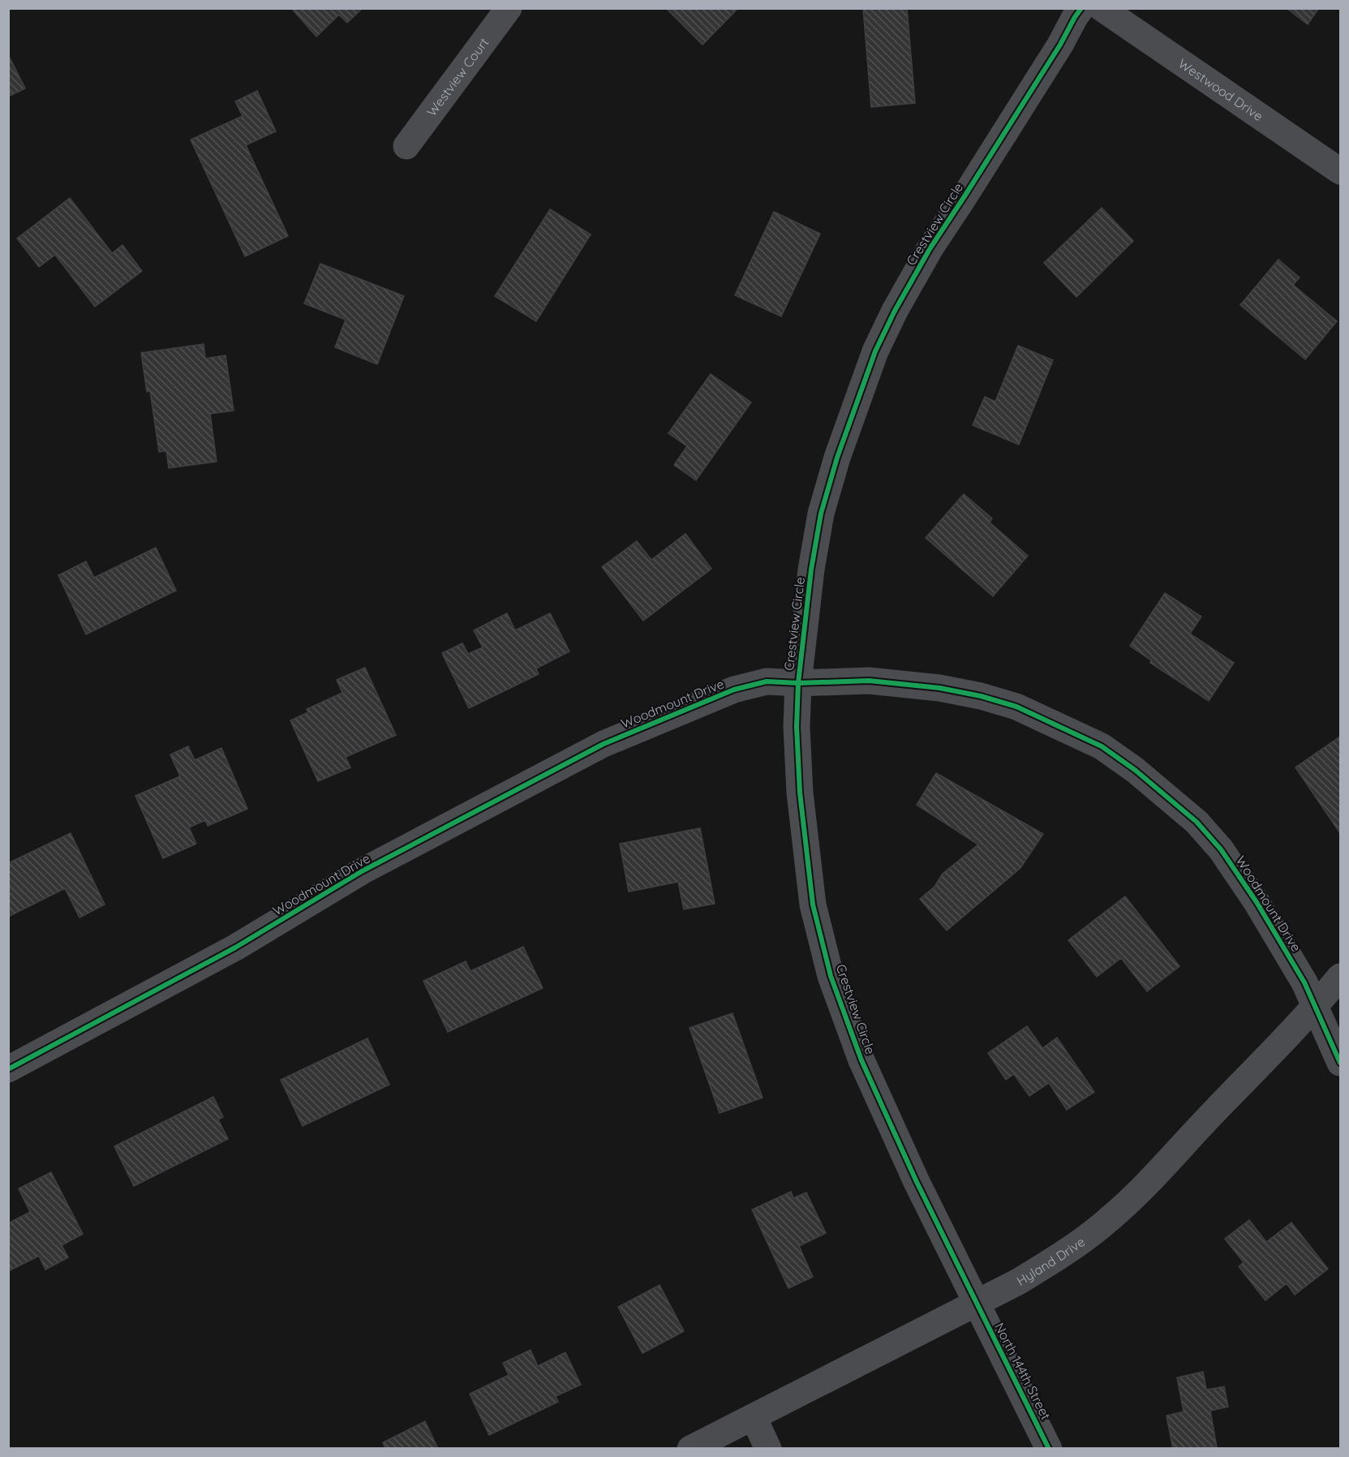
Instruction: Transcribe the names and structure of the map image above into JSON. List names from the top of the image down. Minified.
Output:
{"streets":{"street":["Westview Court","Westwood Drive","Crestview Circle","Woodmount Drive","Hyland Drive","North 144th Street"]},"crossings":[["Crestview Circle","Woodmount Drive"],["Crestview Circle","Hyland Drive"],["Crestview Circle","North 144th Street"],["Woodmount Drive","Hyland Drive"],["Hyland Drive","North 144th Street"]]}
